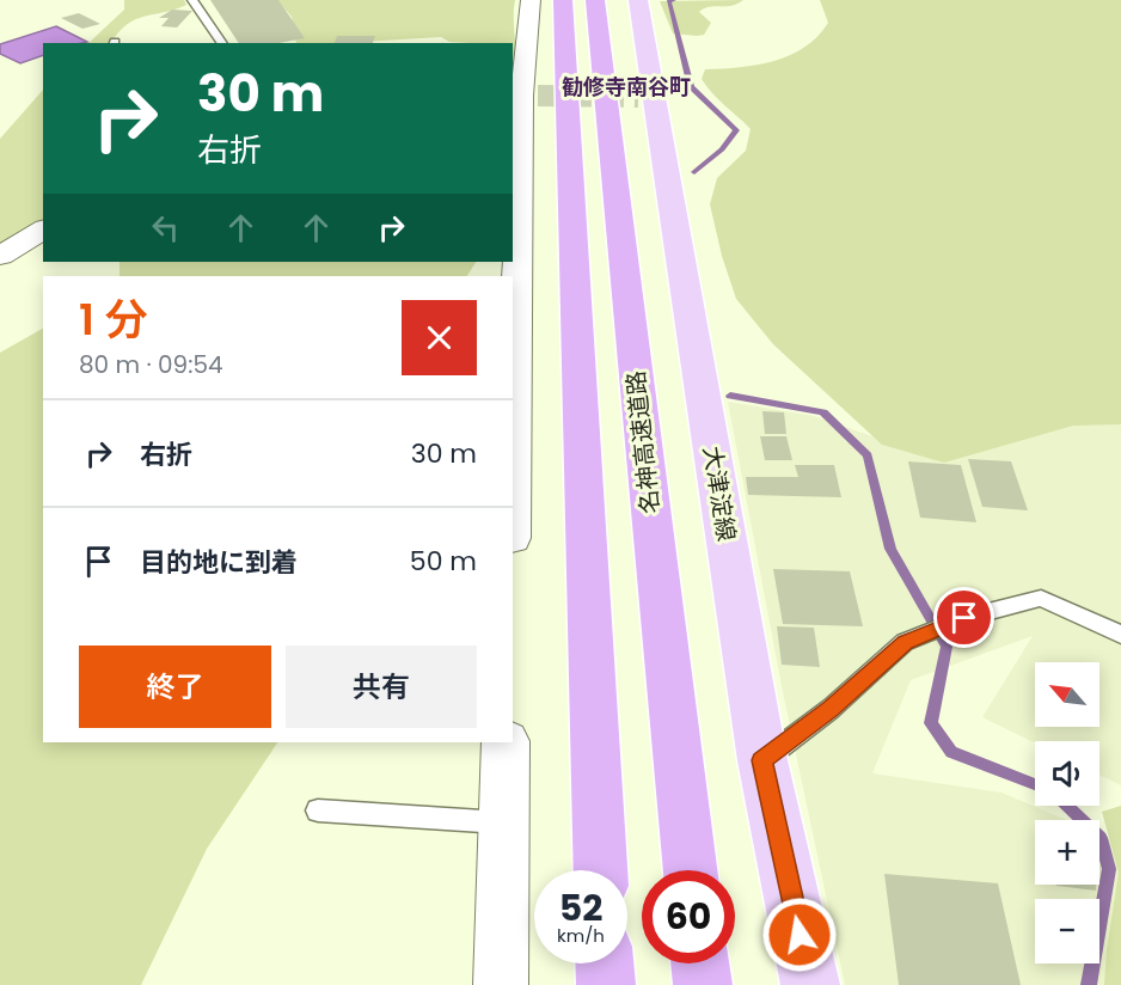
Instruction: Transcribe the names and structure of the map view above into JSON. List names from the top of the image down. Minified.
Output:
{"streets":{"highway":["名神高速道路"],"main road":["大津淀線"]},"districts":["勧修寺南谷町"],"north":"top left","page":{"turn":["30 m","右折"],"heading":["1 分","80 m · 09:54"],"list":[{"name":"右折","value":"30 m"},{"name":"目的地に到着","value":"50 m"}],"buttons":["終了","共有"],"map_buttons":["+","−"],"speed":"52 km/h","limit":"60"}}
